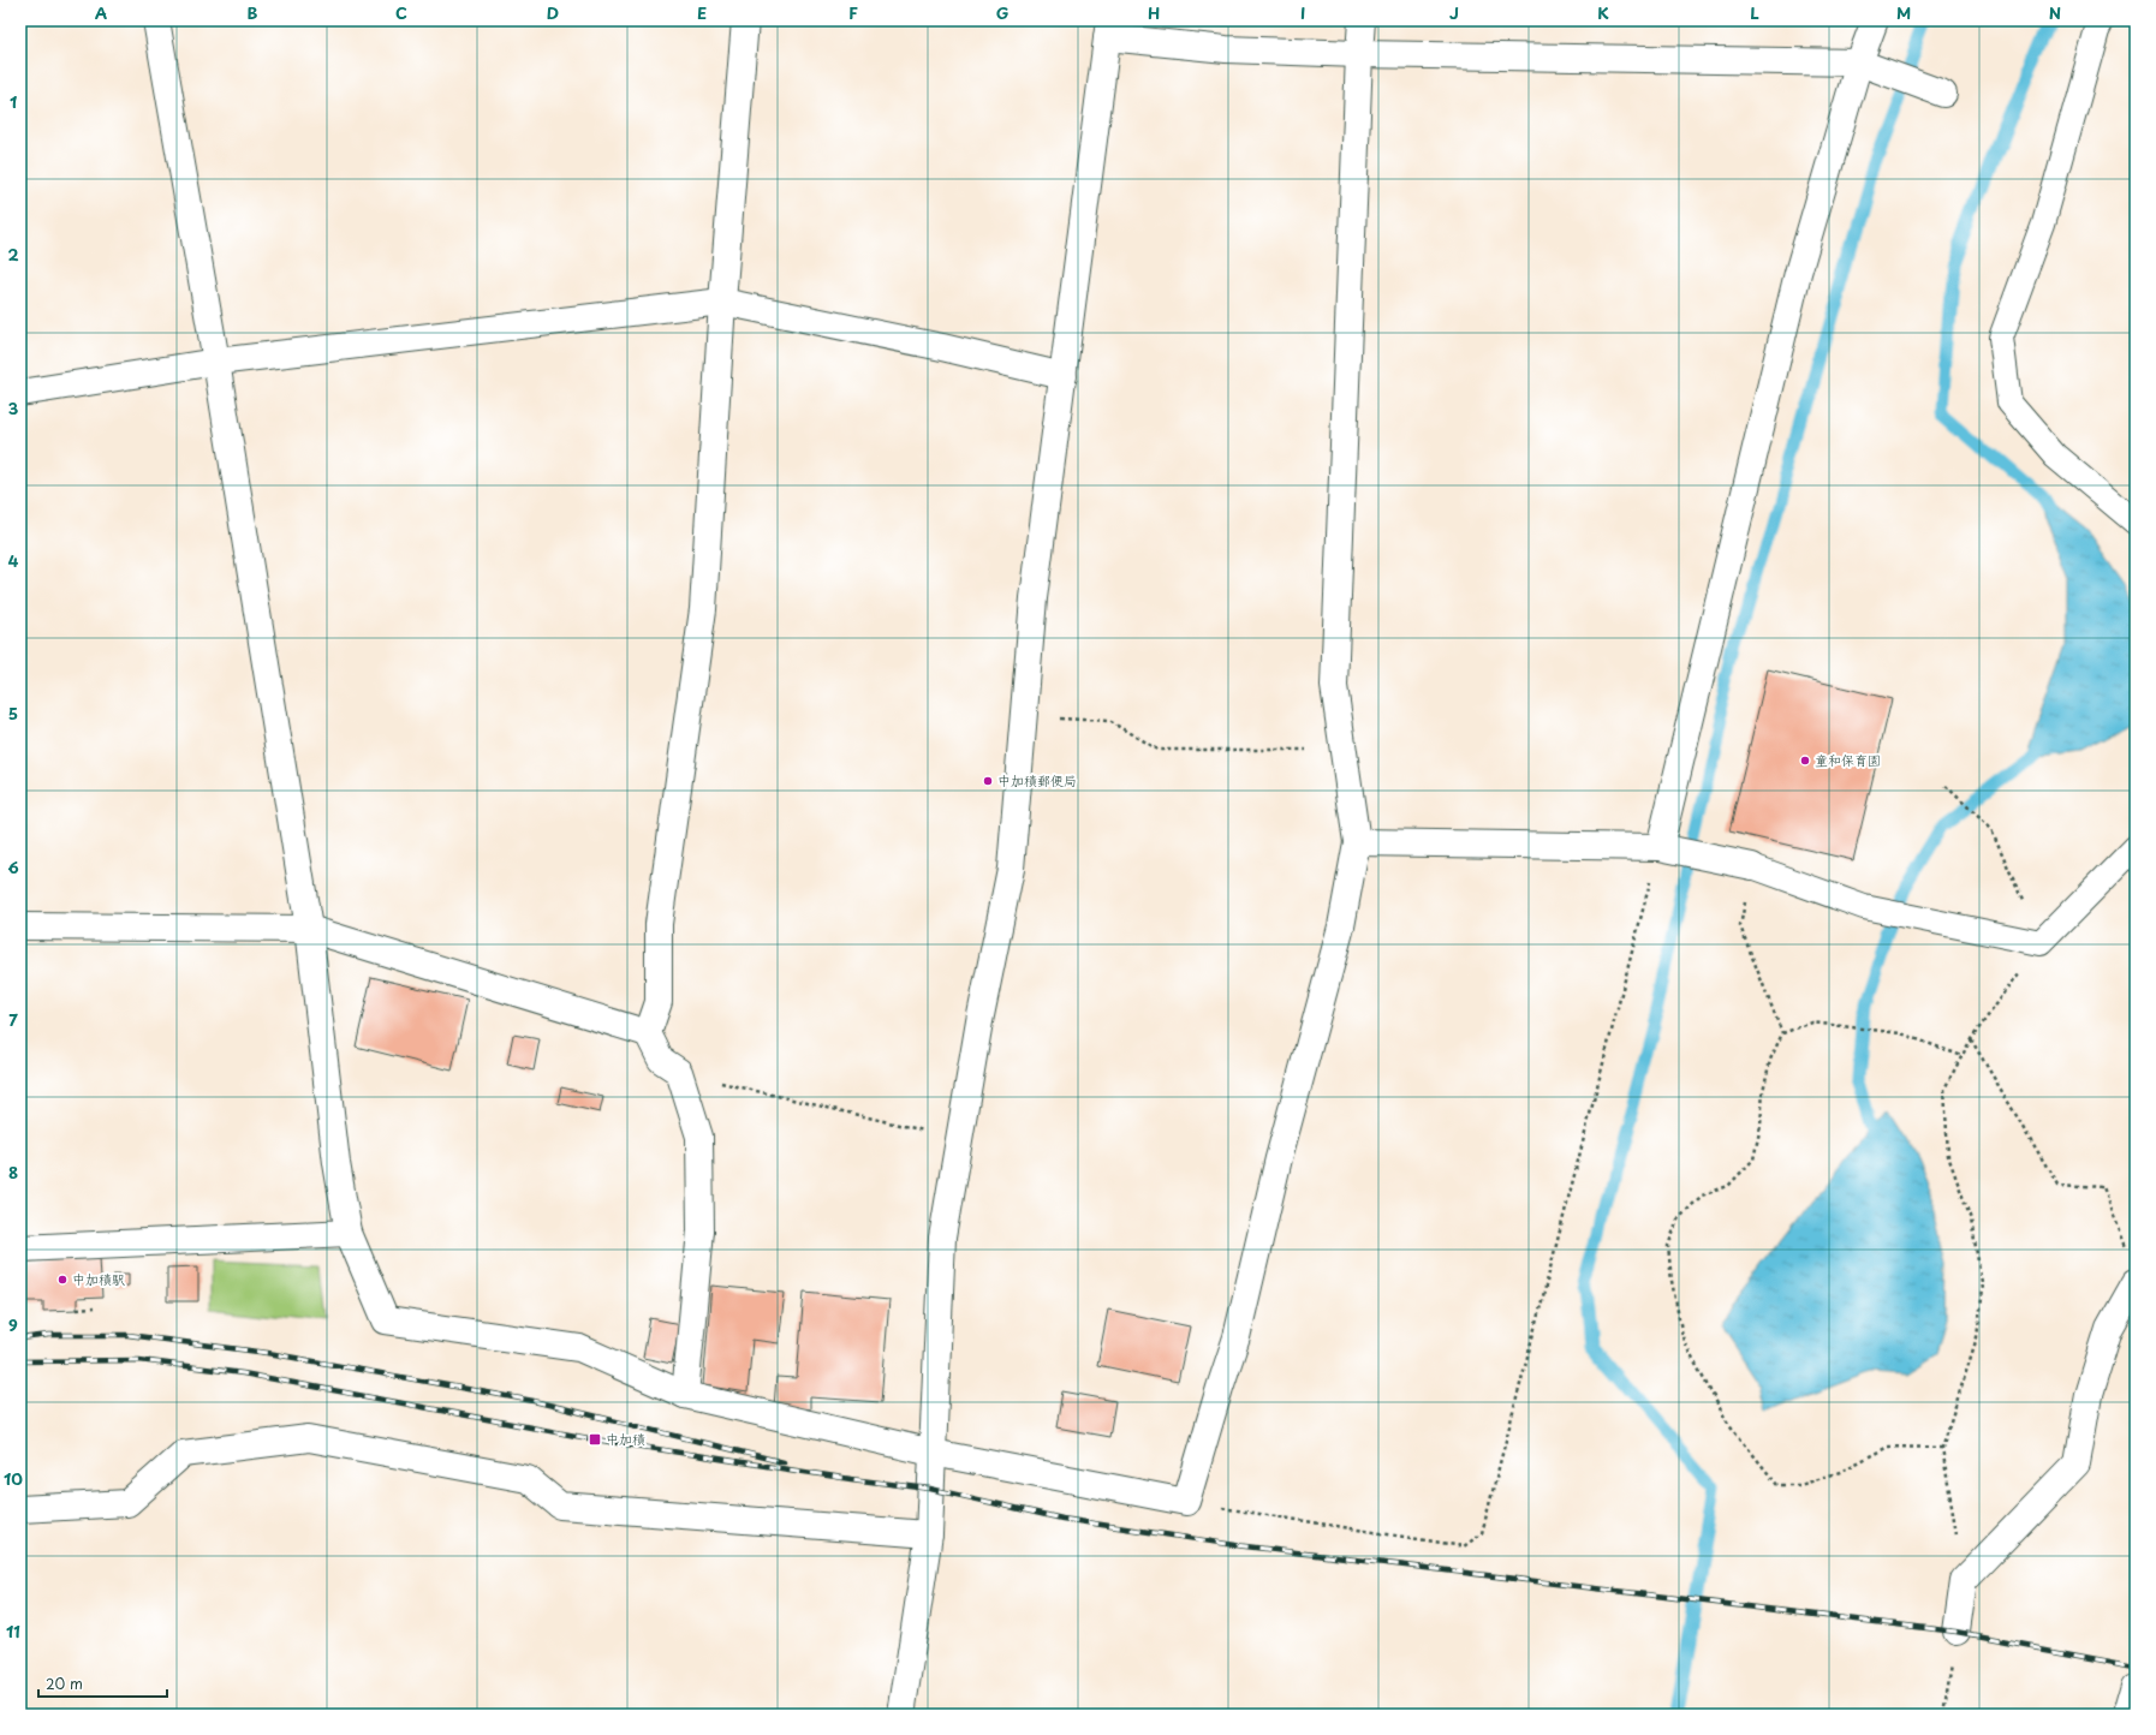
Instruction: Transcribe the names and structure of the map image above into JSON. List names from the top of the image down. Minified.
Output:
{"places":{"other":["童和保育園","中加積郵便局","中加積駅"],"transit":["中加積"]},"scale_bar":"20 m","grid":{"columns":["A","B","C","D","E","F","G","H","I","J","K","L","M","N"],"rows":["1","2","3","4","5","6","7","8","9","10","11"]}}
